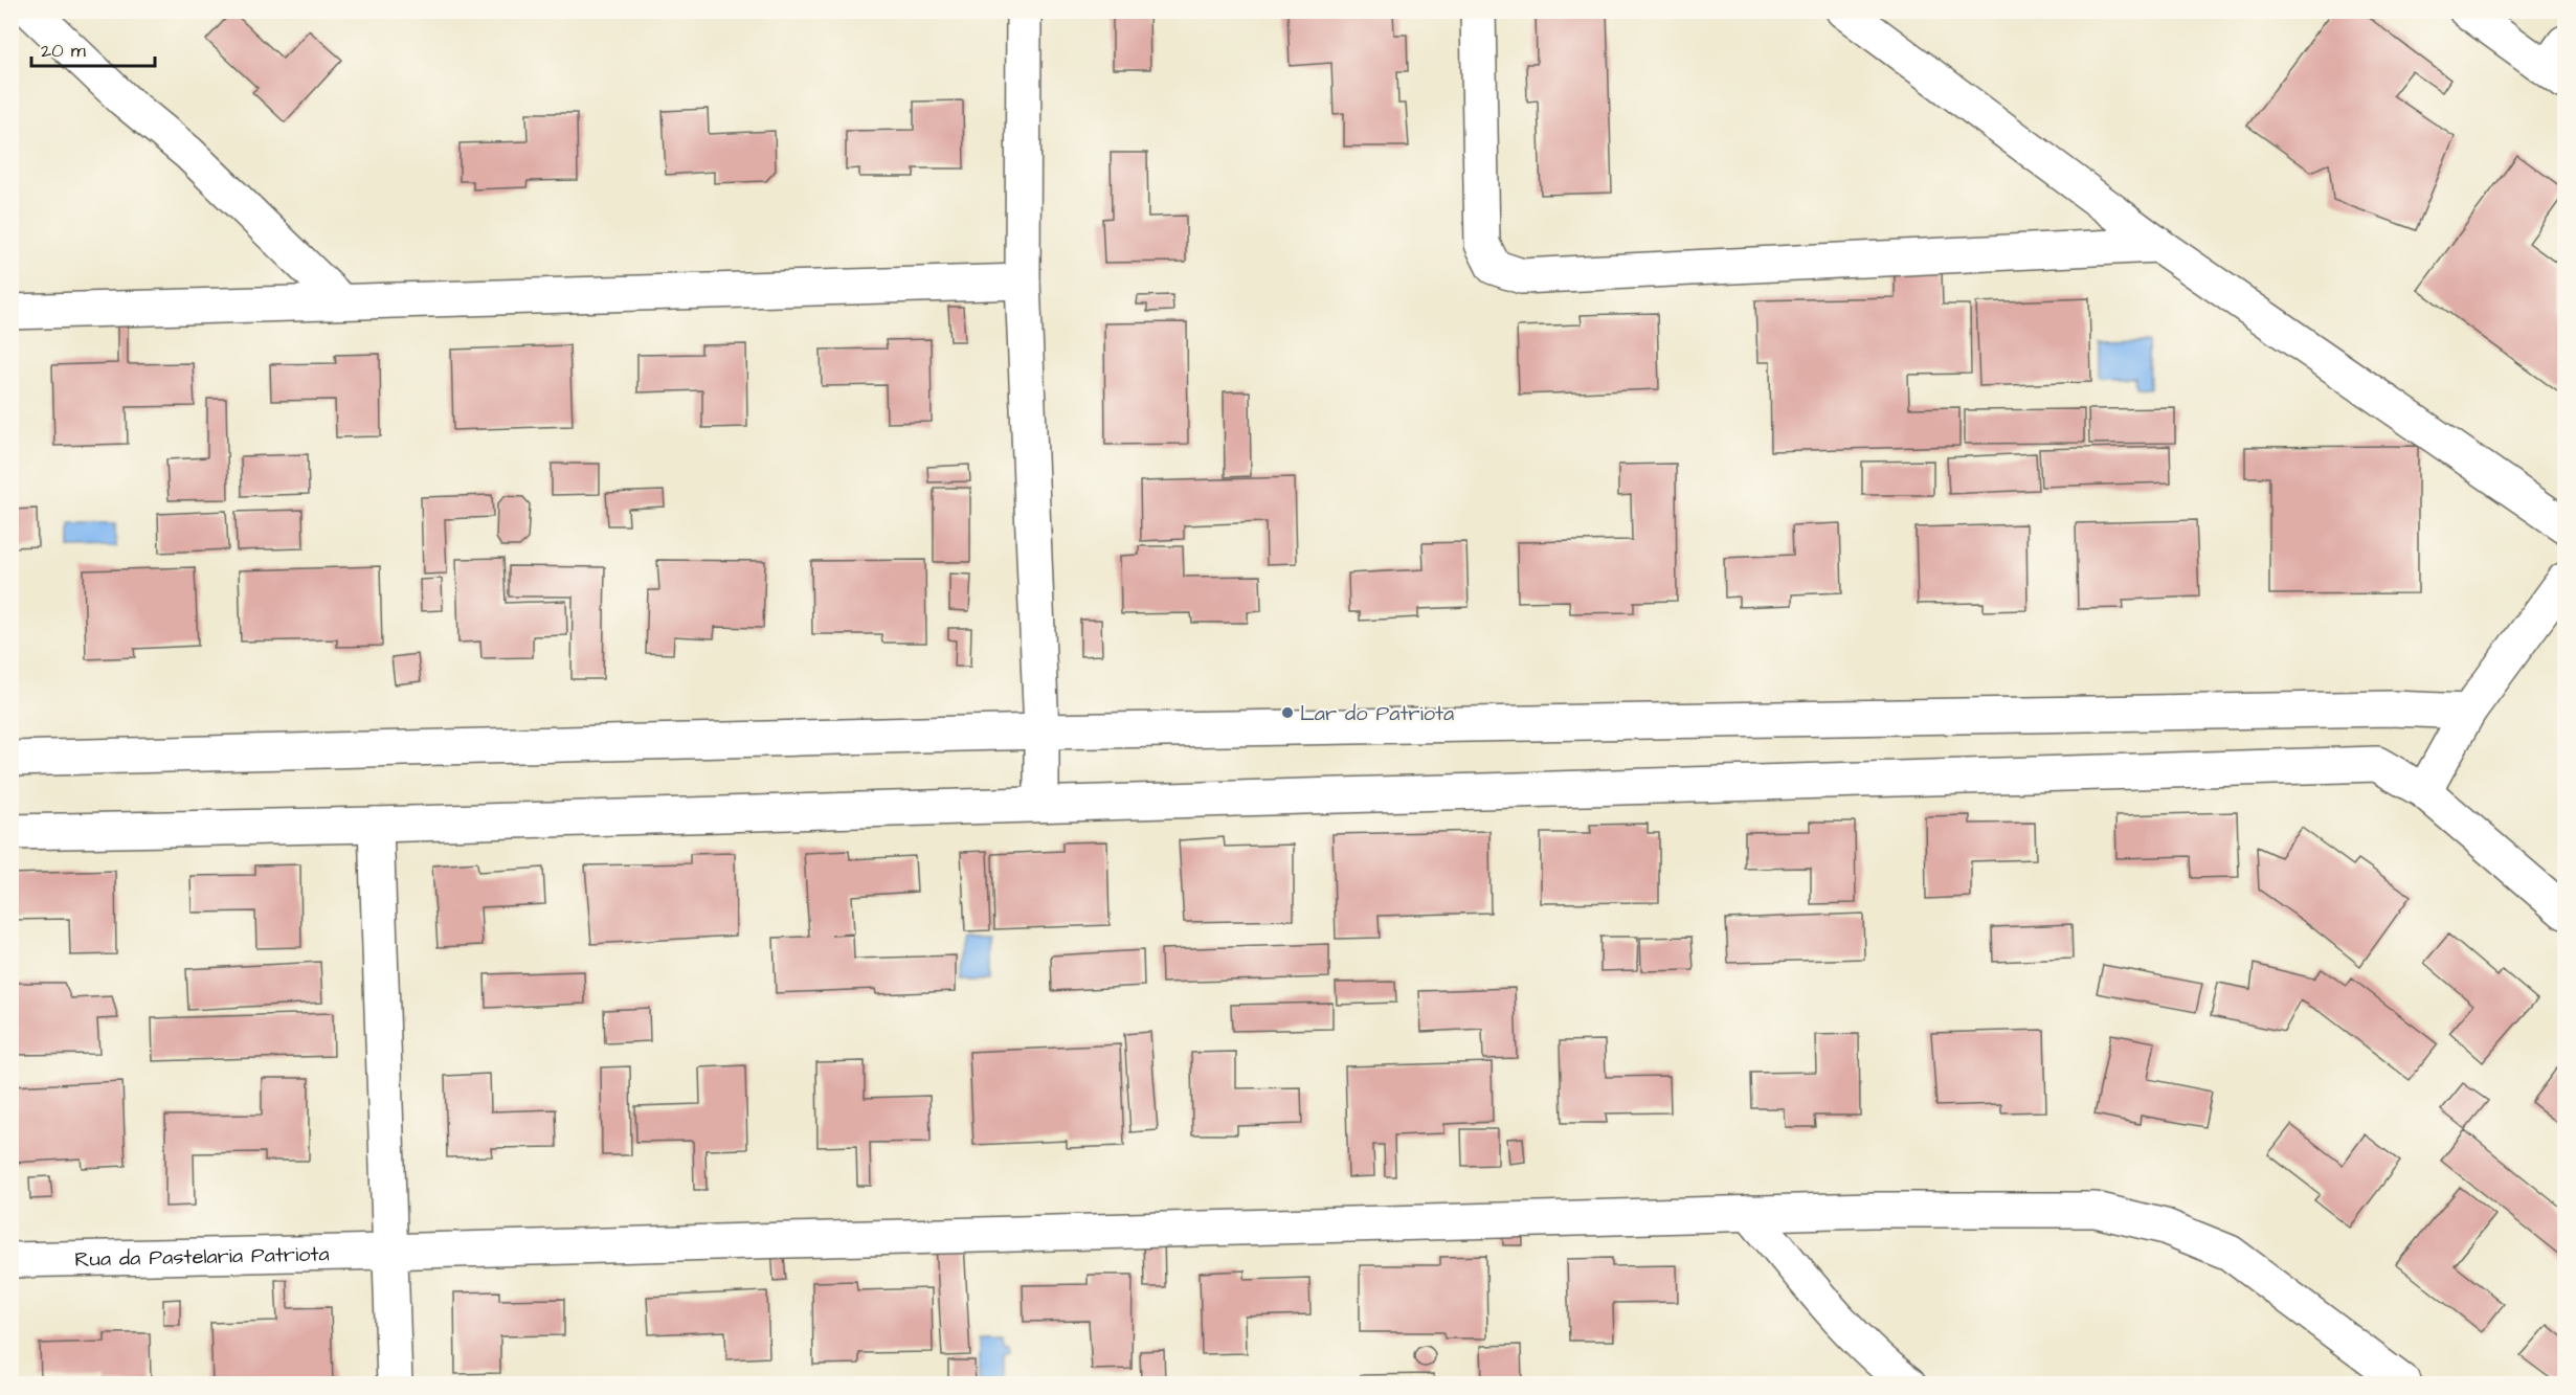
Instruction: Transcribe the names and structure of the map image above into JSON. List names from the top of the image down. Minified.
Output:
{"streets":{"street":["Rua da Pastelaria Patriota"]},"places":["Lar do Patriota"],"scale_bar":"20 m"}
